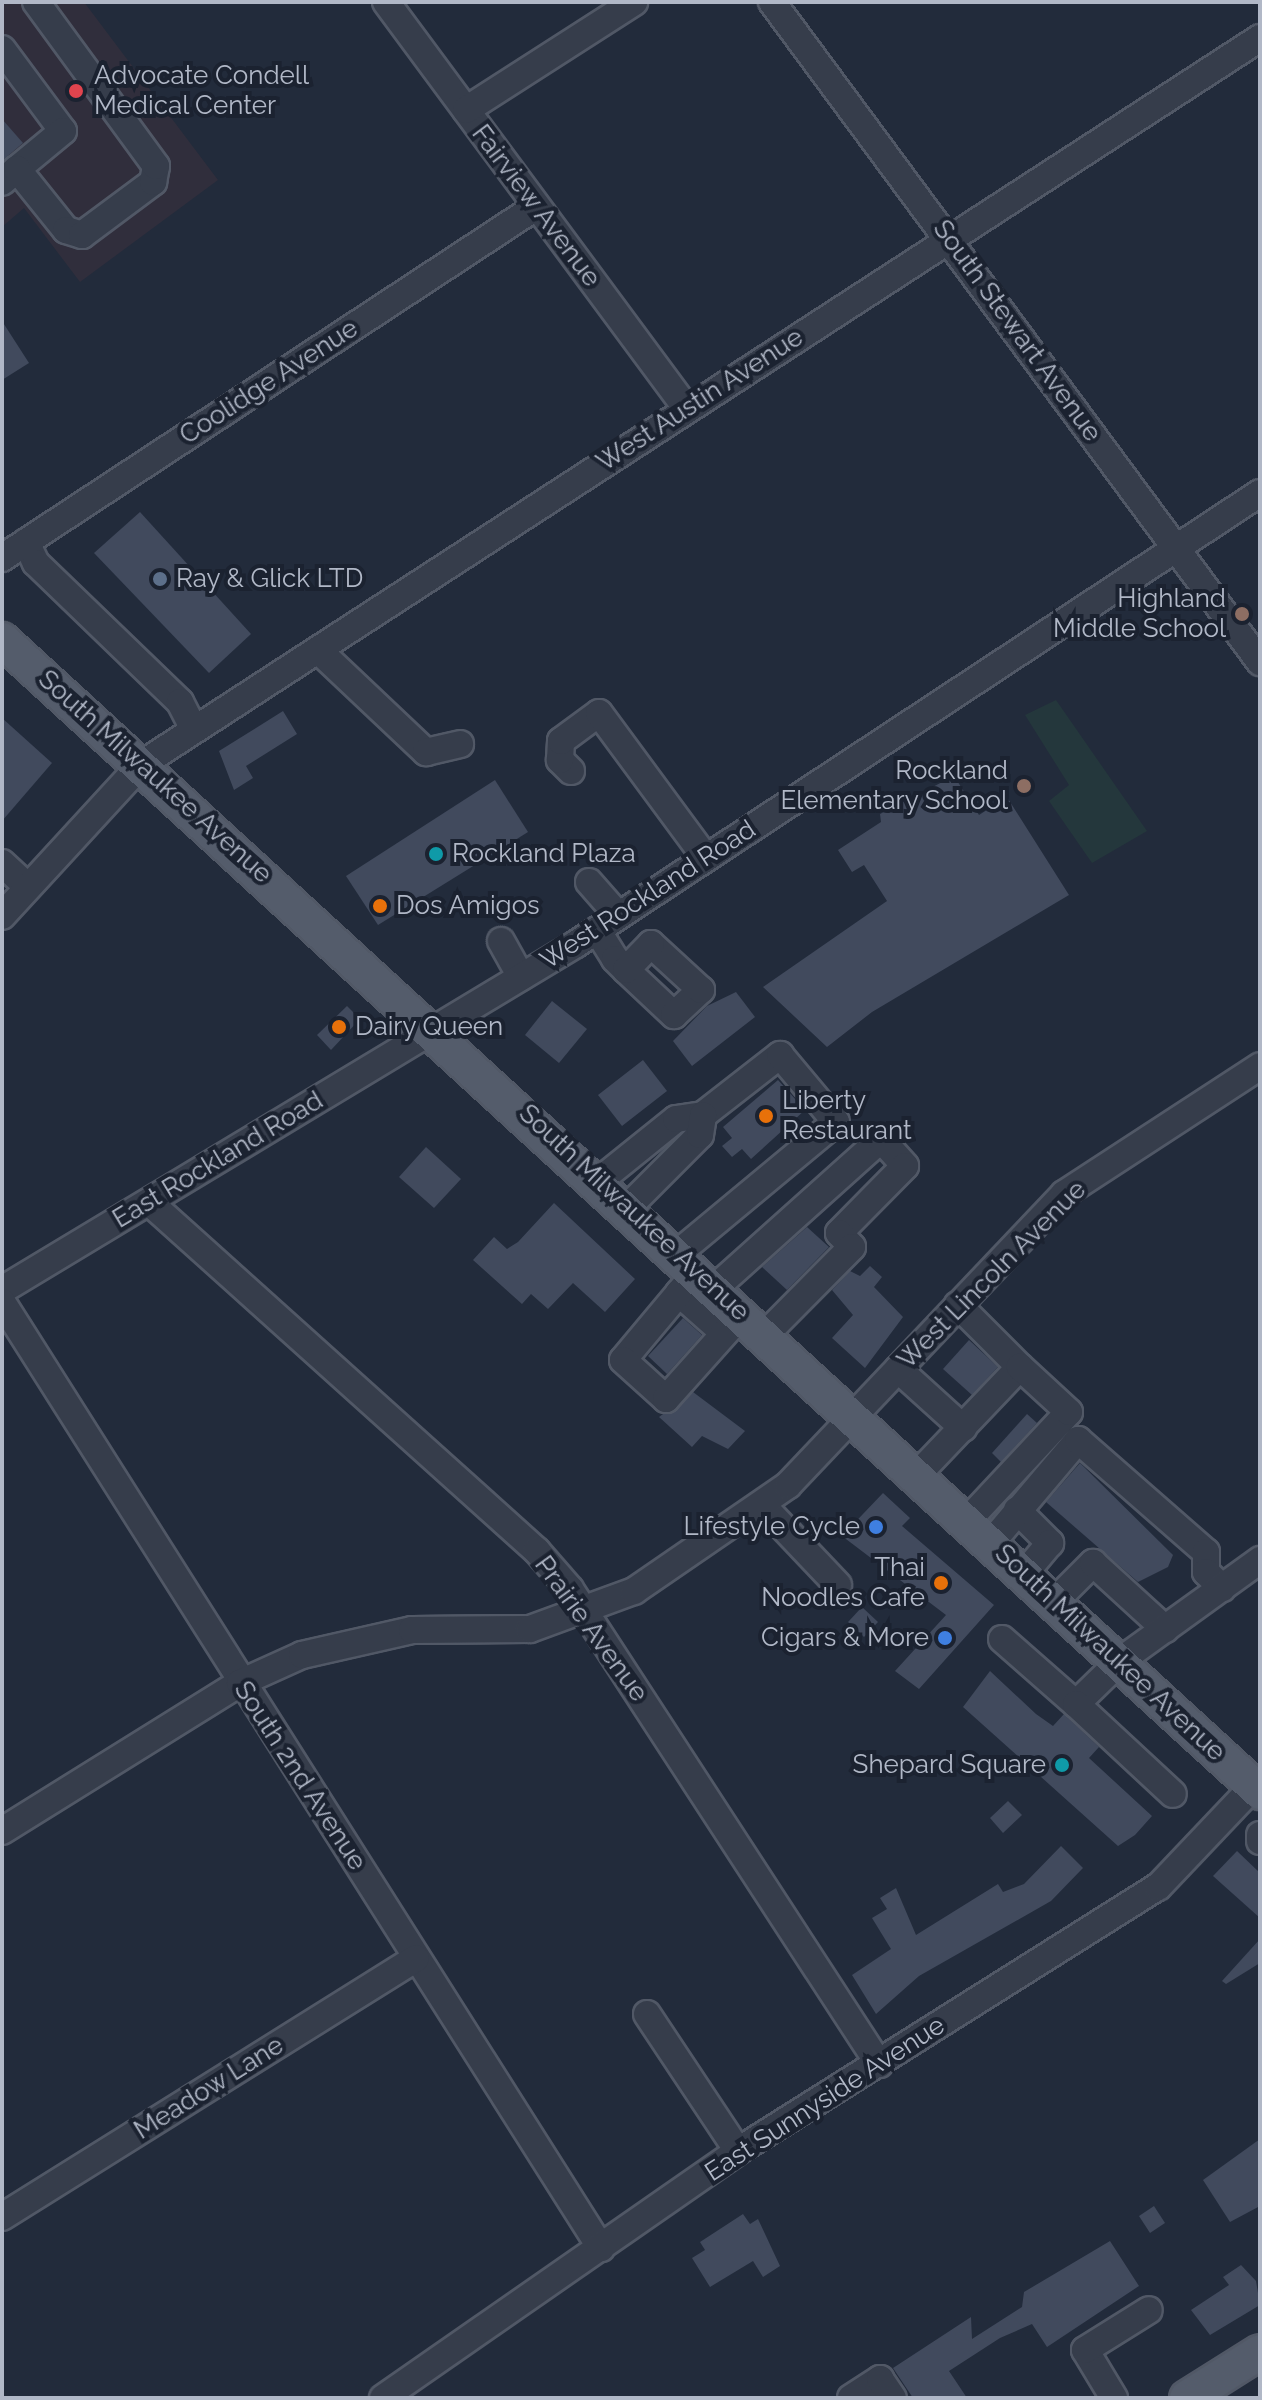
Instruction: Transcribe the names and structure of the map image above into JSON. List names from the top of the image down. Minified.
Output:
{"streets":{"main road":["South Milwaukee Avenue"],"street":["Fairview Avenue","South Stewart Avenue","Coolidge Avenue","West Austin Avenue","West Rockland Road","East Rockland Road","West Lincoln Avenue","Prairie Avenue","South 2nd Avenue","Meadow Lane","East Sunnyside Avenue"]},"crossings":[["Fairview Avenue","Coolidge Avenue"],["Fairview Avenue","West Austin Avenue"],["South Stewart Avenue","West Austin Avenue"],["South Stewart Avenue","West Rockland Road"],["West Austin Avenue","South Milwaukee Avenue"],["South Milwaukee Avenue","West Rockland Road"],["South Milwaukee Avenue","East Rockland Road"],["South Milwaukee Avenue","West Lincoln Avenue"],["South Milwaukee Avenue","East Sunnyside Avenue"],["West Rockland Road","East Rockland Road"],["East Rockland Road","Prairie Avenue"],["West Lincoln Avenue","Prairie Avenue"],["West Lincoln Avenue","South 2nd Avenue"],["Prairie Avenue","East Sunnyside Avenue"],["South 2nd Avenue","Meadow Lane"],["South 2nd Avenue","East Sunnyside Avenue"]],"places":["Advocate Condell Medical Center","Ray & Glick LTD","Highland Middle School","Rockland Elementary School","Rockland Plaza","Dos Amigos","Dairy Queen","Liberty Restaurant","Lifestyle Cycle","Thai Noodles Cafe","Cigars & More","Shepard Square"]}
